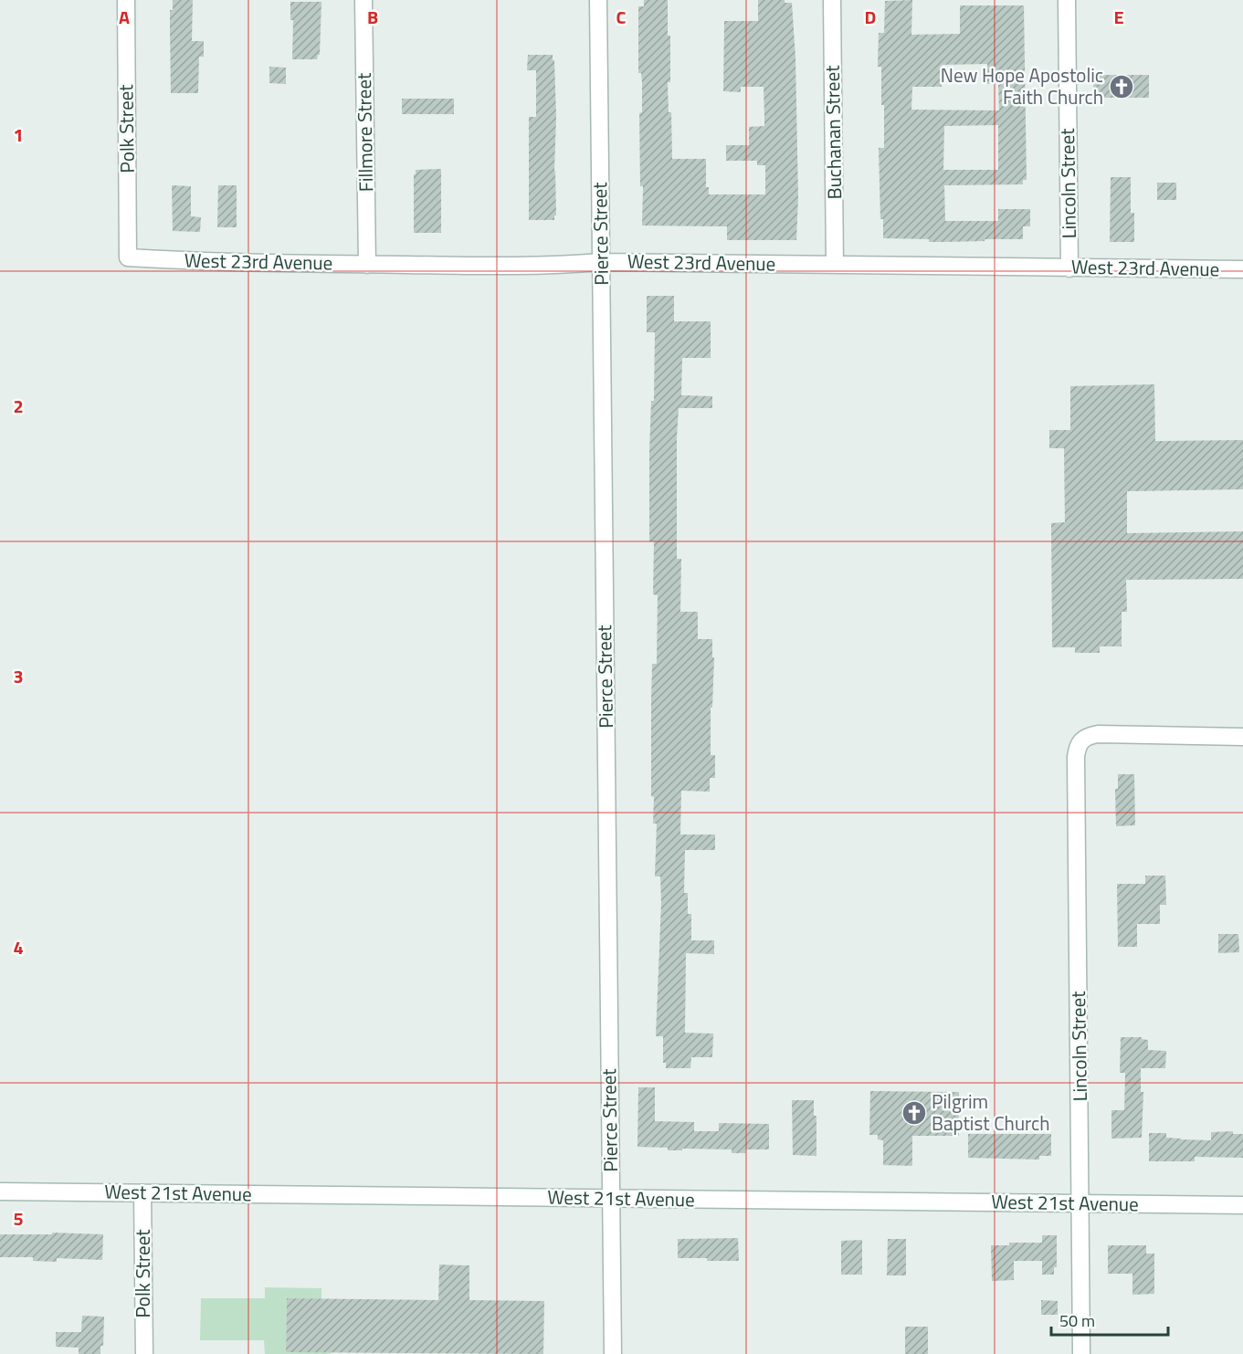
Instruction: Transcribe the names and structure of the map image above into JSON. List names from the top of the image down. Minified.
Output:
{"streets":{"street":["Polk Street","Fillmore Street","Buchanan Street","Lincoln Street","Pierce Street","West 23rd Avenue","West 21st Avenue"]},"crossings":[["Polk Street","West 23rd Avenue"],["Polk Street","West 21st Avenue"],["Fillmore Street","West 23rd Avenue"],["Buchanan Street","West 23rd Avenue"],["Lincoln Street","West 23rd Avenue"],["Lincoln Street","West 21st Avenue"],["Pierce Street","West 23rd Avenue"],["Pierce Street","West 21st Avenue"]],"places":{"church":["New Hope Apostolic Faith Church","Pilgrim Baptist Church"]},"scale_bar":"50 m","grid":{"columns":["A","B","C","D","E"],"rows":["1","2","3","4","5"]}}
